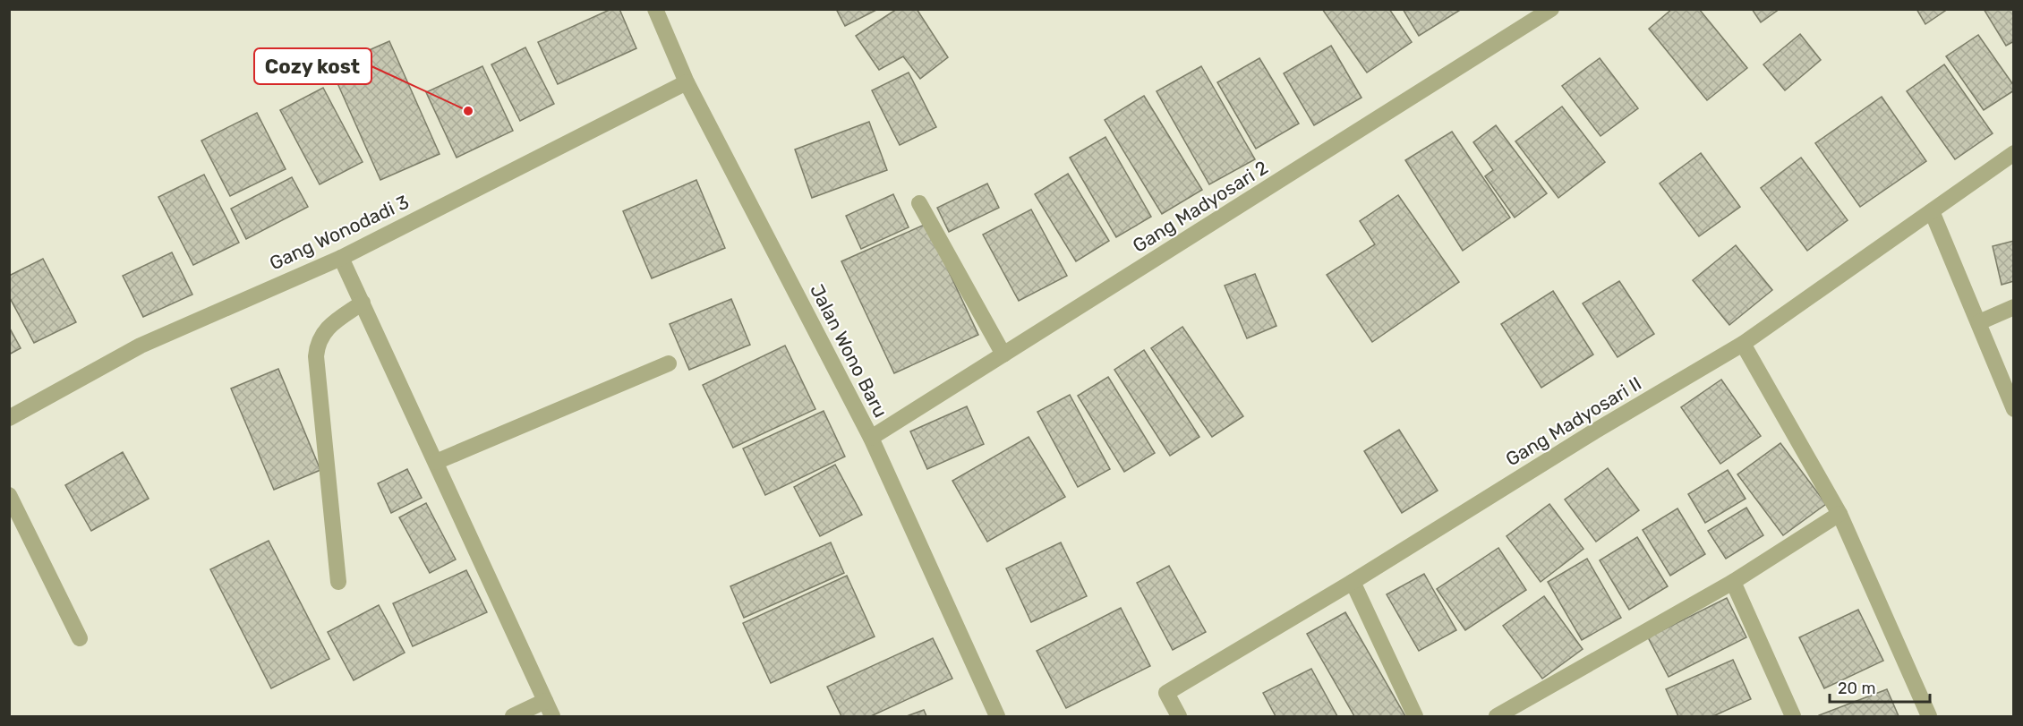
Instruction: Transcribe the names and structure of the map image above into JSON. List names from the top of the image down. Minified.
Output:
{"streets":{"street":["Gang Madyosari 2","Gang Wonodadi 3","Jalan Wono Baru","Gang Madyosari II"]},"crossings":[["Gang Madyosari 2","Jalan Wono Baru"],["Gang Wonodadi 3","Jalan Wono Baru"]],"places":["Cozy kost"],"scale_bar":"20 m"}
